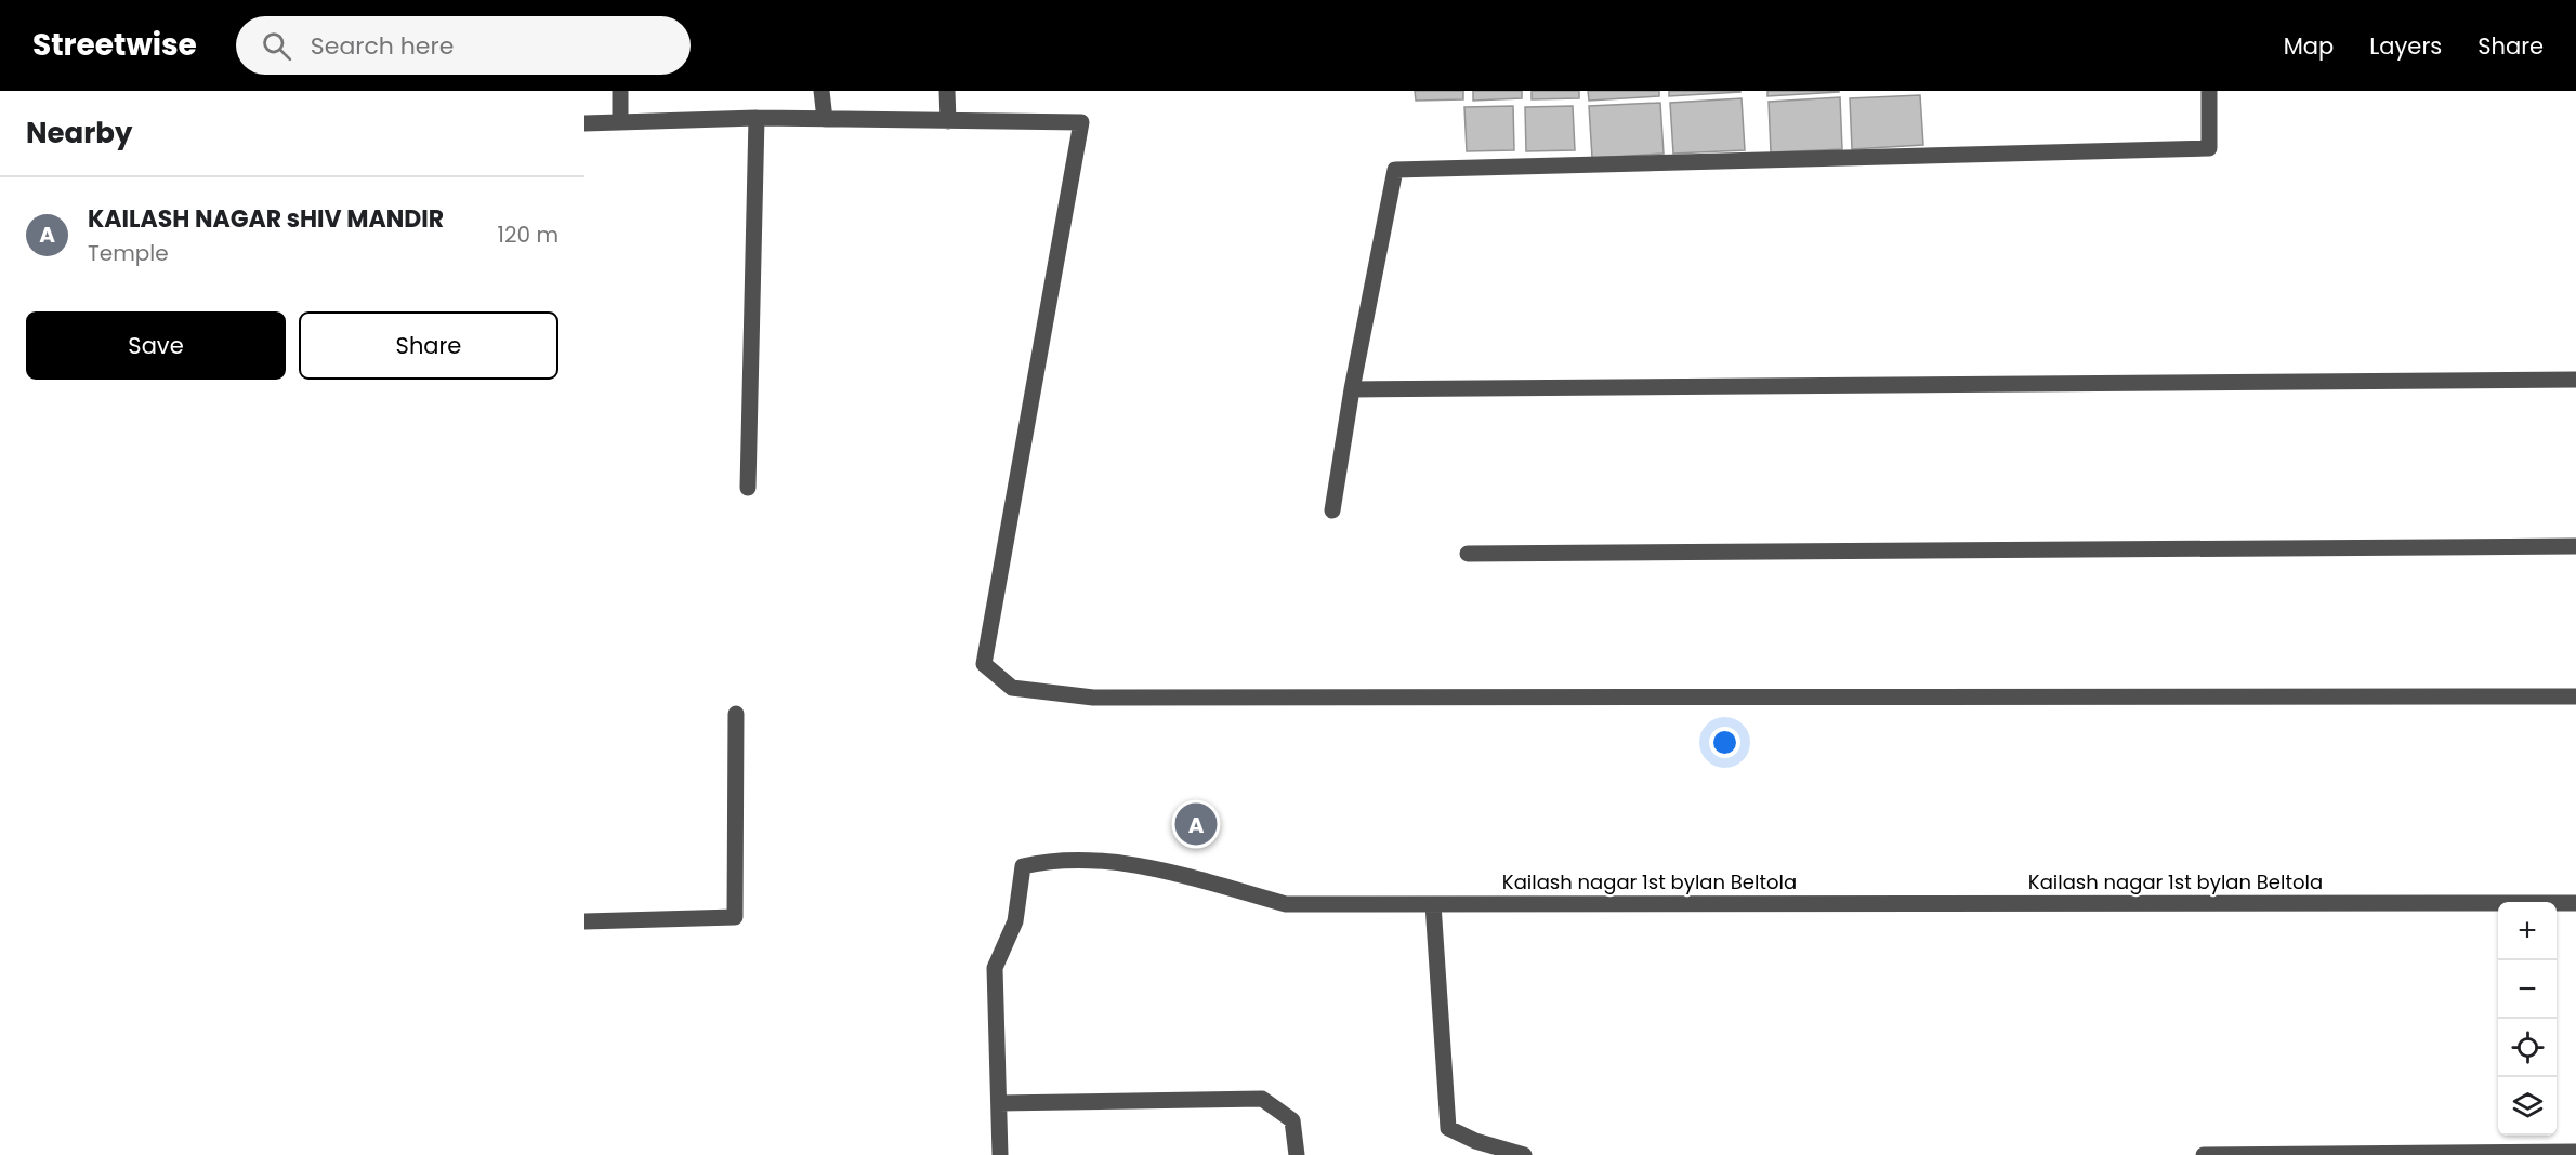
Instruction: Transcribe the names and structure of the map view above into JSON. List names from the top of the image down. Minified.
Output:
{"streets":{"street":["Kailash nagar 1st bylan Beltola"]},"page":{"header":"Streetwise","search":"Search here","nav":["Map","Layers","Share"],"heading":"Nearby","list":[{"mark":"A","name":"KAILASH NAGAR sHIV MANDIR","note":"Temple","value":"120 m"}],"buttons":["Save","Share"],"pins":"A","map_buttons":["+","−"]}}
